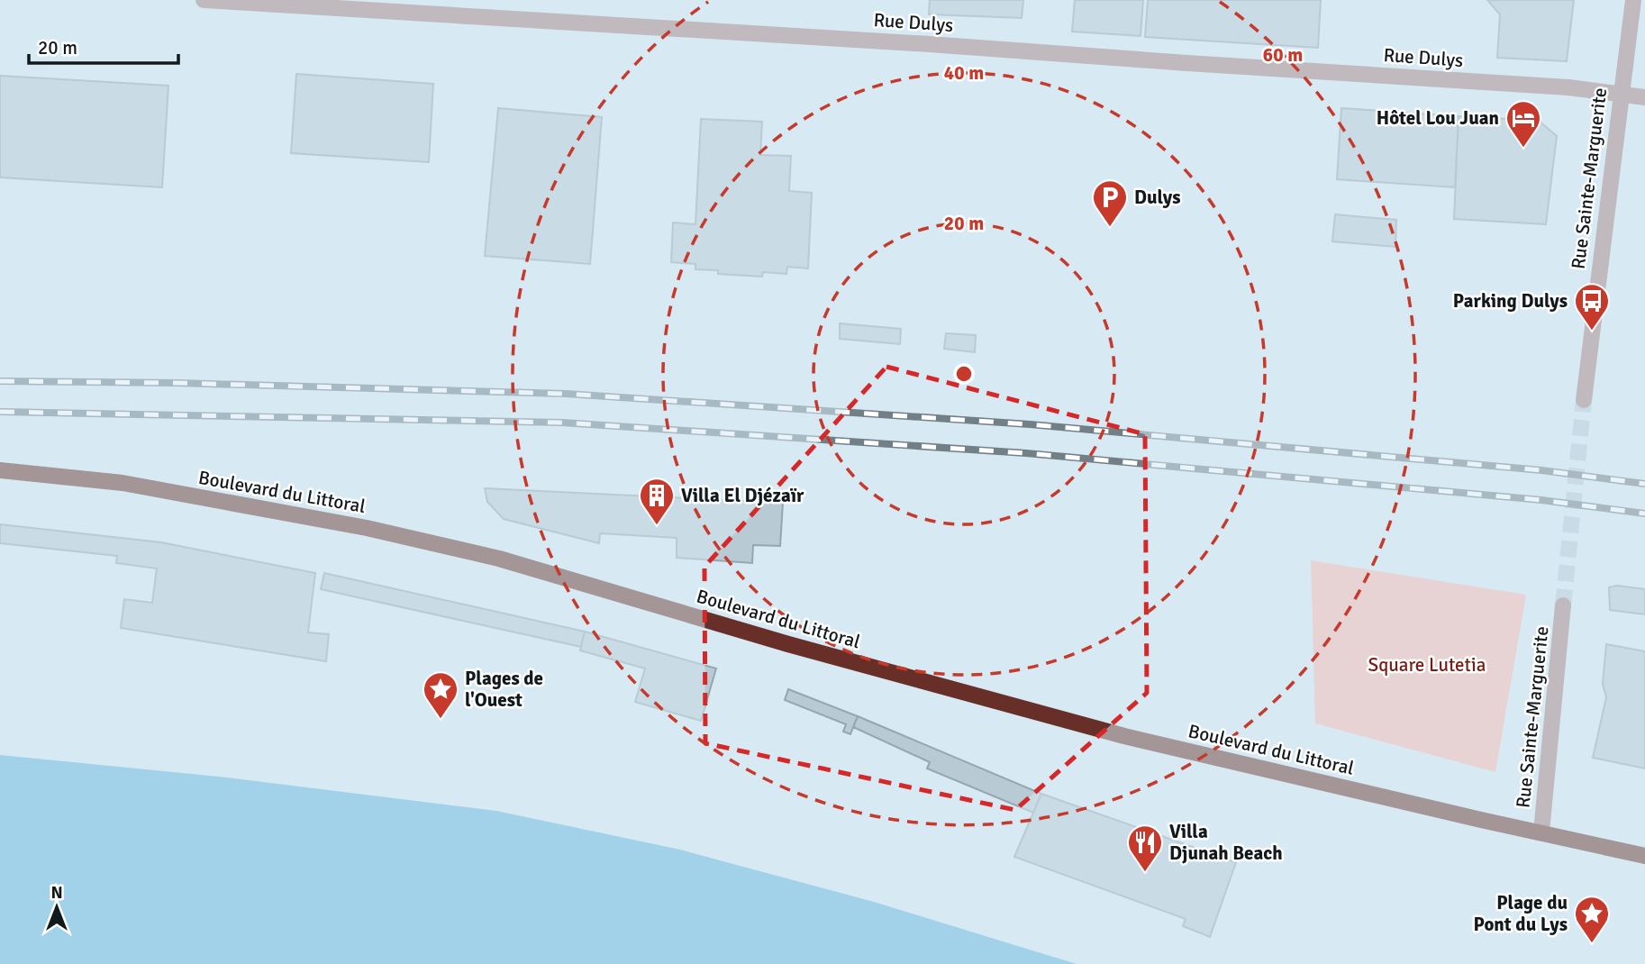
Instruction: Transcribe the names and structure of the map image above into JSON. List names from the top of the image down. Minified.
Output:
{"streets":{"main road":["Boulevard du Littoral"],"street":["Rue Dulys","Rue Sainte-Marguerite"]},"crossings":[["Rue Dulys","Rue Sainte-Marguerite"],["Rue Sainte-Marguerite","Boulevard du Littoral"]],"parks":["Square Lutetia"],"places":{"hotel":["Hôtel Lou Juan"],"parking":["Dulys"],"bus stop":["Parking Dulys"],"building":["Villa El Djézaïr"],"place":["Plages de l'Ouest","Plage du Pont du Lys"],"restaurant":["Villa Djunah Beach"]},"scale_bar":"20 m","north":"top","rings":["60 m","40 m","20 m"]}
